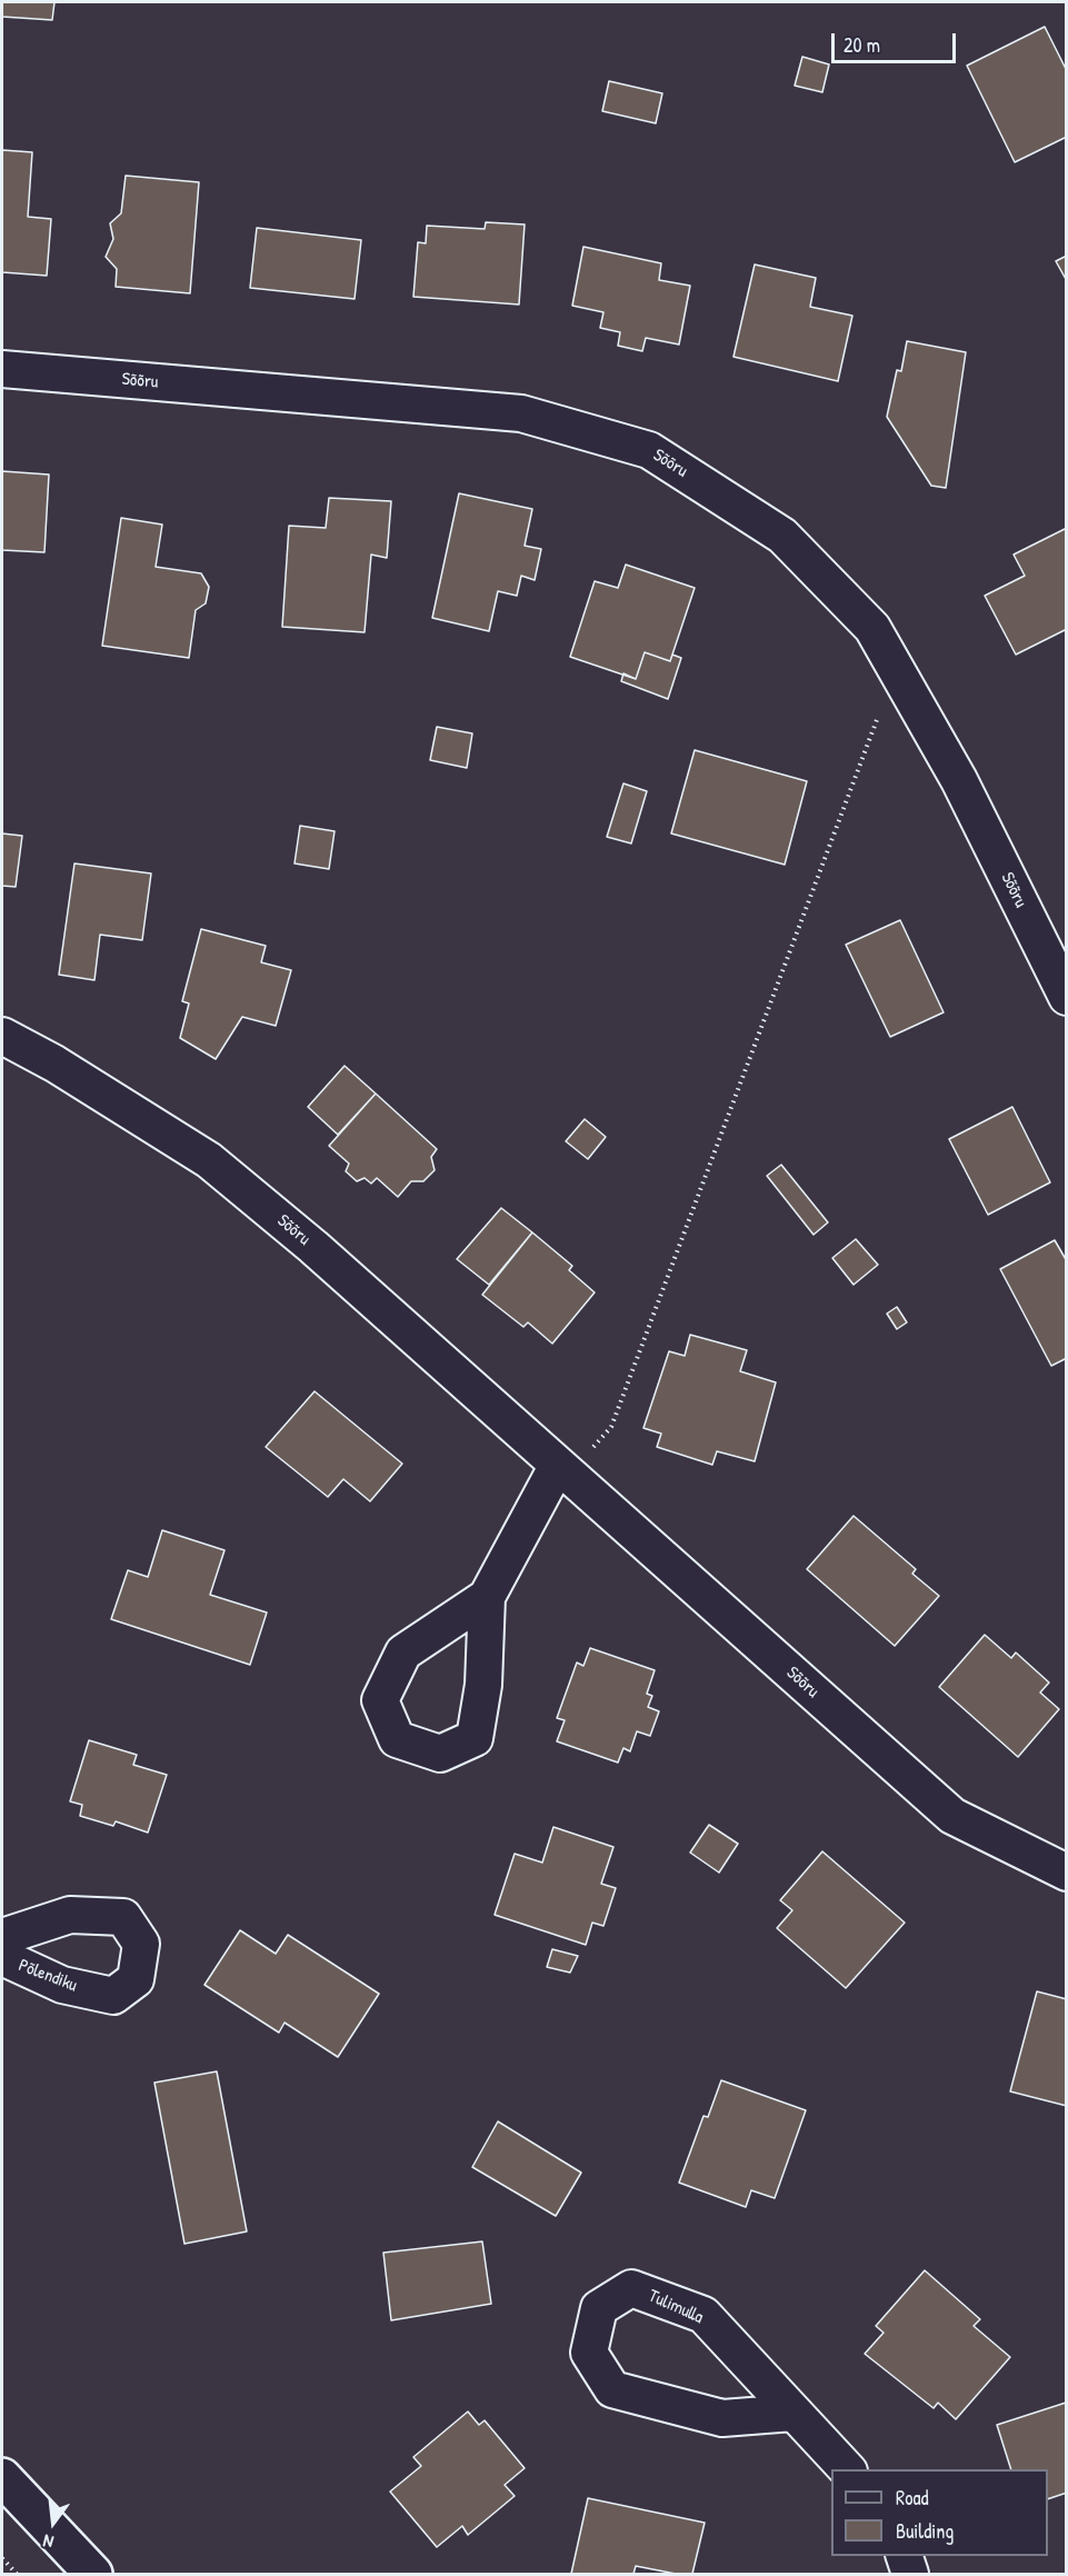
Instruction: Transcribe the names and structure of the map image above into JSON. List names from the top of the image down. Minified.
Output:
{"streets":{"street":["Sõõru","Põlendiku","Tulimulla"]},"legend":["Road","Building"],"scale_bar":"20 m","north":"bottom"}
